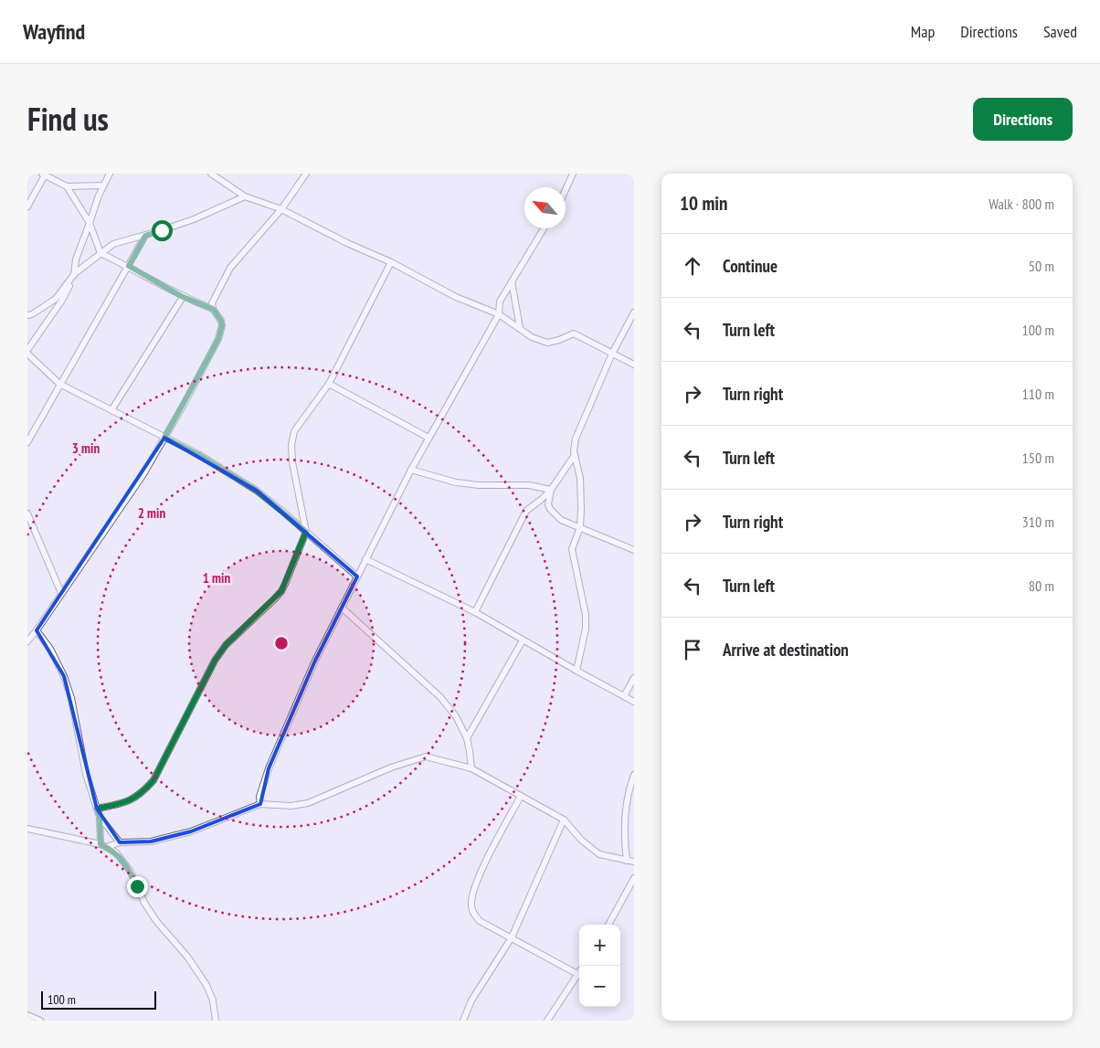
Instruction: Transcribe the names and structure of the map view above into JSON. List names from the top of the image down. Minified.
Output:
{"scale_bar":"100 m","north":"top left","page":{"header":"Wayfind","nav":["Map","Directions","Saved"],"title":"Find us","buttons":"Directions","heading":["10 min","Walk · 800 m"],"list":[["Continue","50 m"],["Turn left","100 m"],["Turn right","110 m"],["Turn left","150 m"],["Turn right","310 m"],["Turn left","80 m"],"Arrive at destination"],"map_buttons":["+","−"],"scale":"100 m"},"rings":["3 min","2 min","1 min"]}
